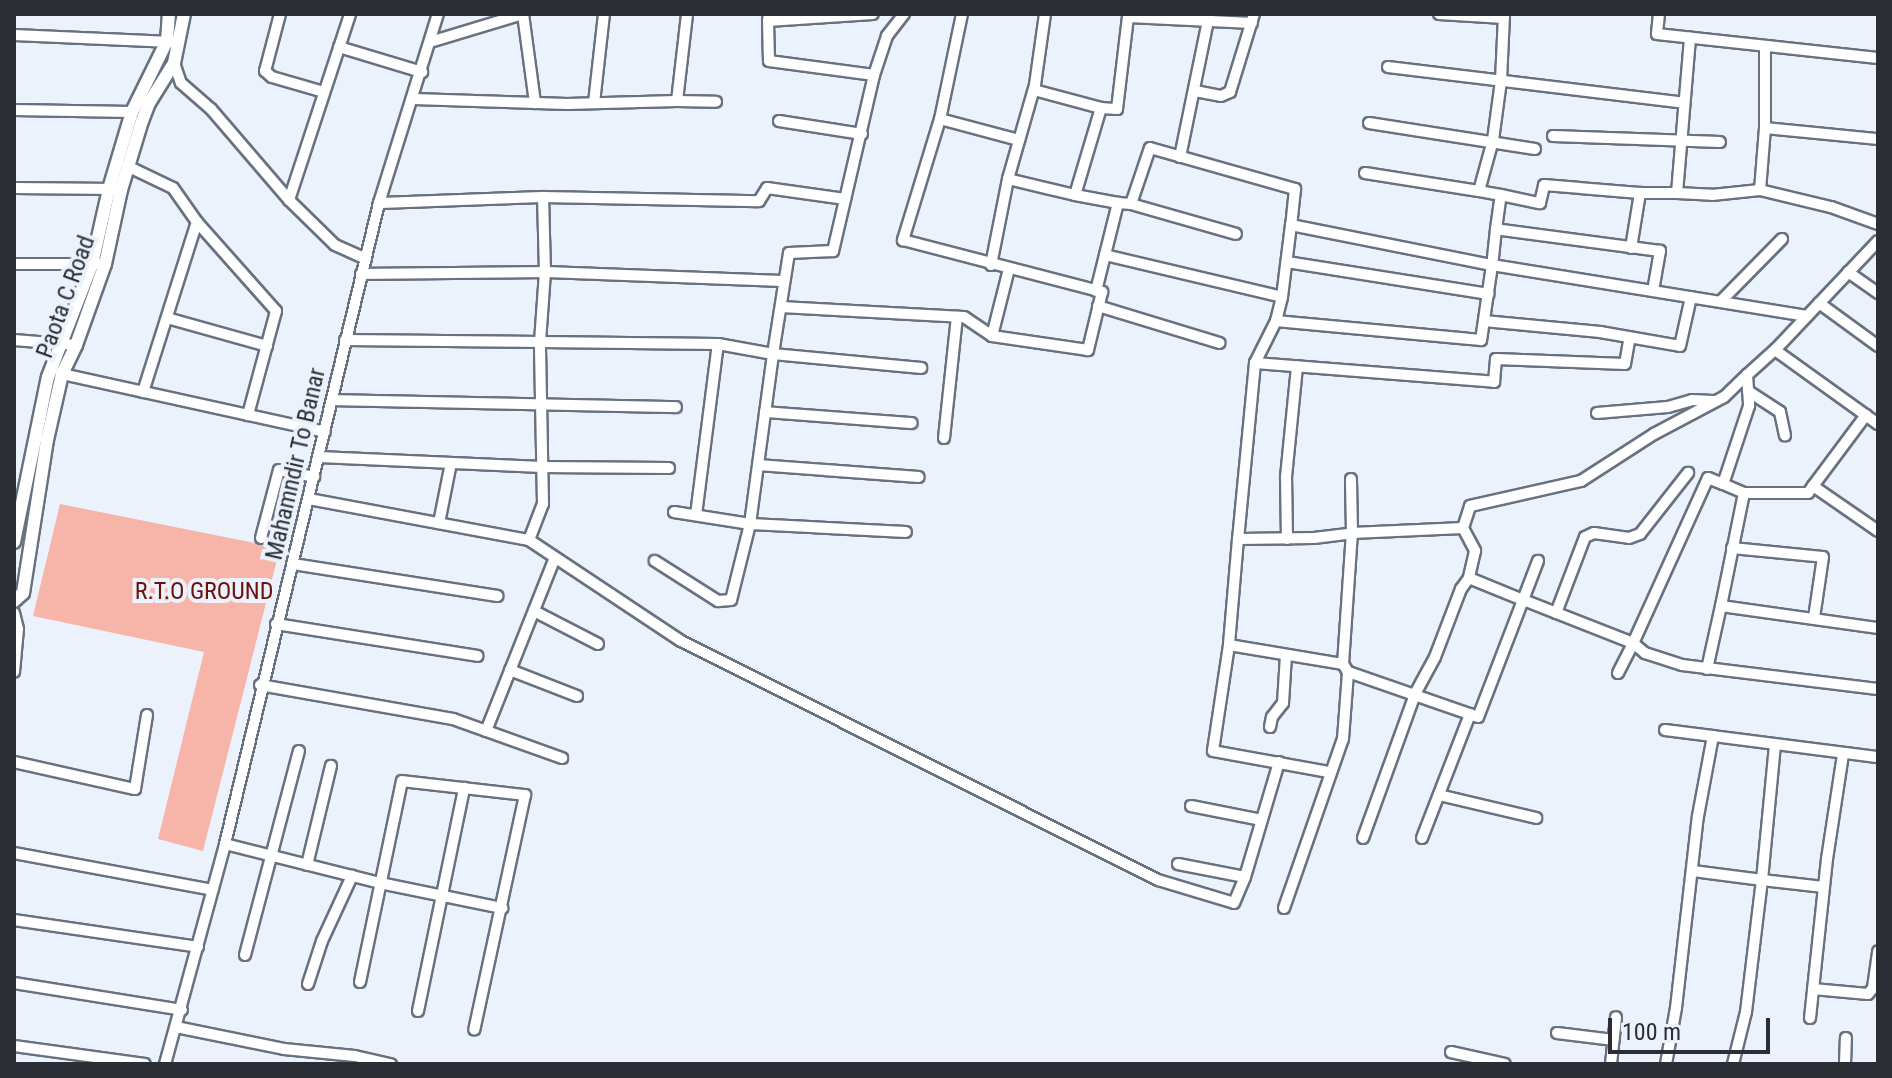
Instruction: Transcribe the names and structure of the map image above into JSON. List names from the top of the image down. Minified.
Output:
{"streets":{"street":["Paota C Road","Mahamndir To Banar"]},"parks":["R.T.O GROUND"],"scale_bar":"100 m"}
